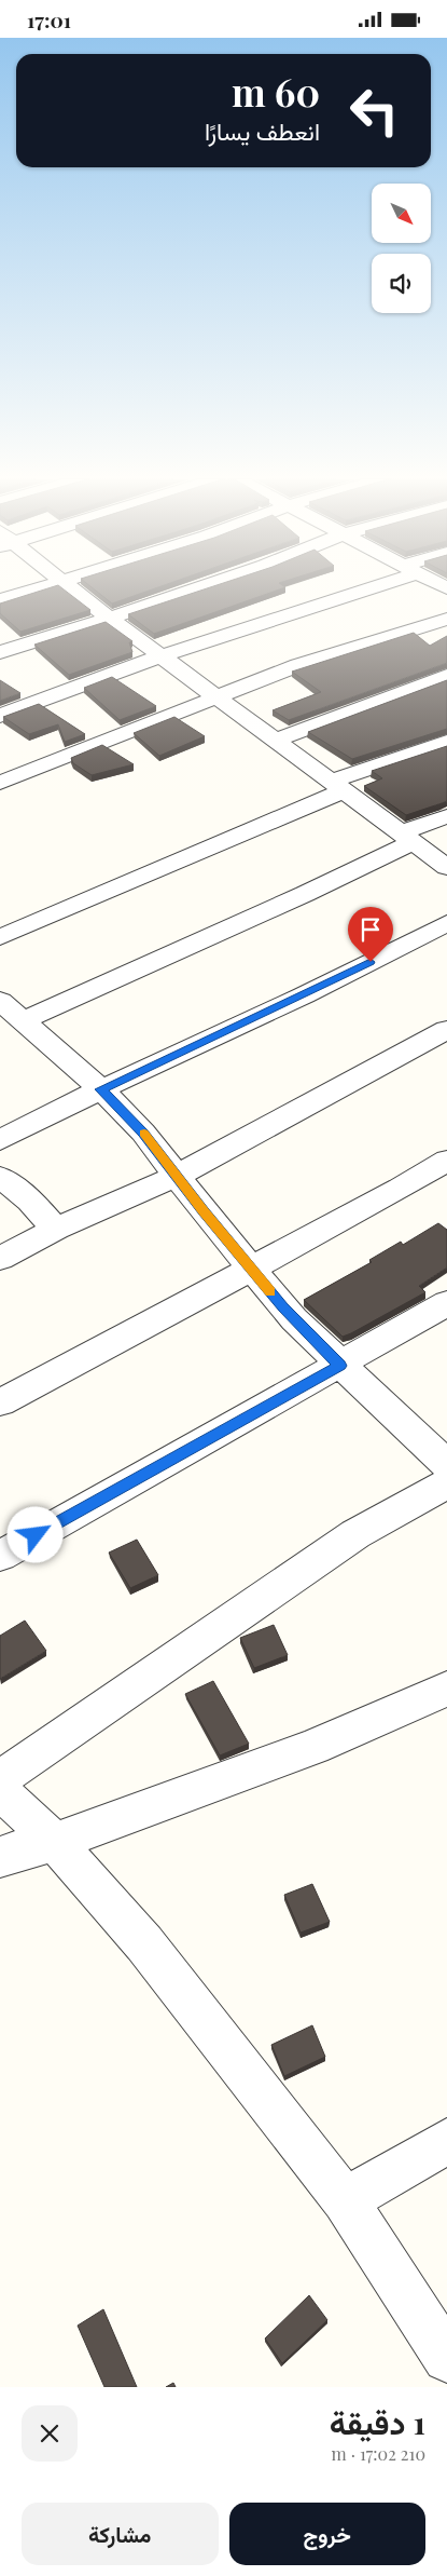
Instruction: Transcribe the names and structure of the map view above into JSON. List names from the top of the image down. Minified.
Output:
{"north":"bottom right","page":{"status":"17:01","turn":["60 m","انعطف يسارًا"],"heading":["1 دقيقة","210 m · 17:02"],"buttons":["خروج","مشاركة"]}}
